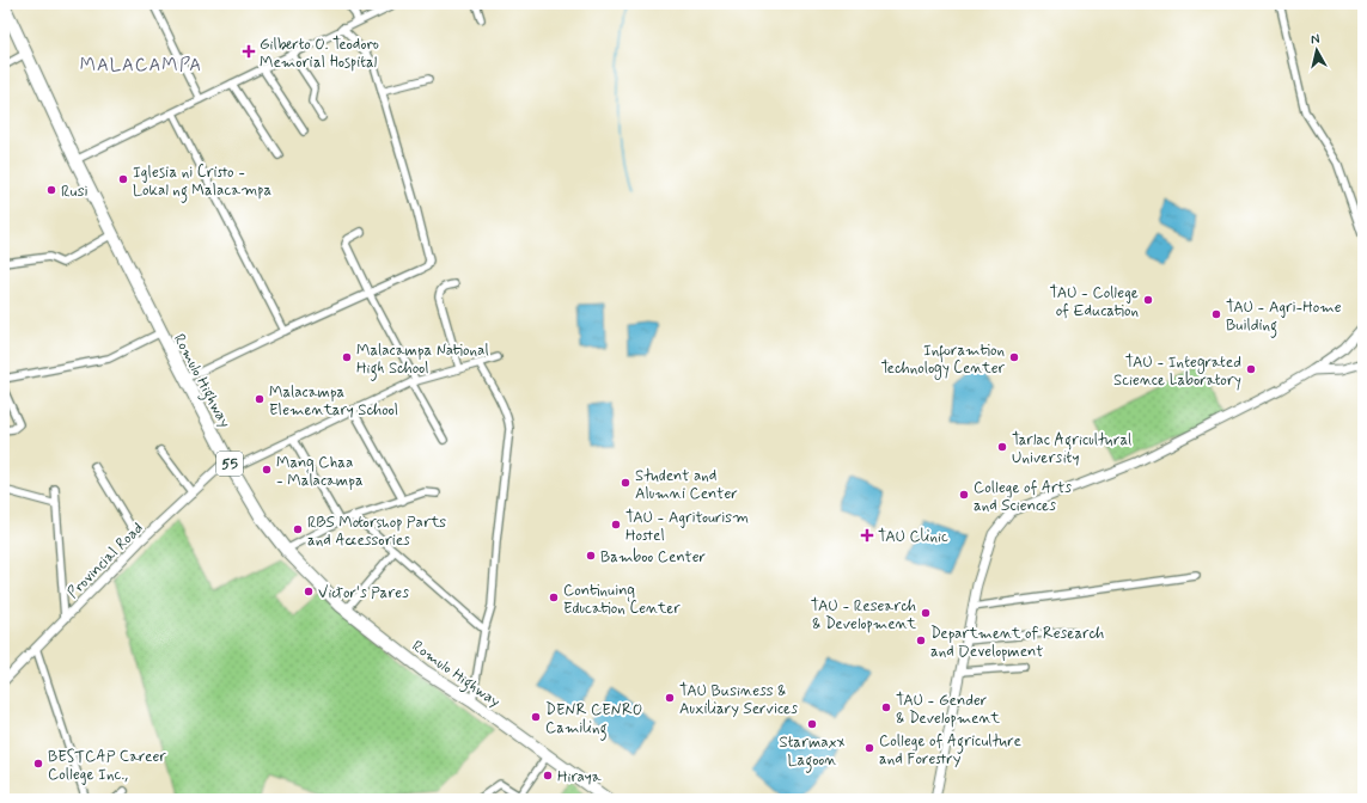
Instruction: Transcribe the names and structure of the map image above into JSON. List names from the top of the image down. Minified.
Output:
{"streets":{"highway":["Romulo Highway","55"],"street":["Provincial Road"]},"crossings":[["Romulo Highway","Provincial Road"]],"districts":["MALACAMPA"],"places":{"health":["Gilberto O. Teodoro Memorial Hospital","TAU Clinic"],"other":["Iglesia ni Cristo - Lokal ng Malacampa","Rusi","TAU - College of Education","TAU - Agri-Home Building","Malacampa National High School","Inforamtion Technology Center","TAU - Integrated Science Laboratory","Malacampa Elementary School","Tarlac Agricultural University","Mang Chaa - Malacampa","Student and Alumni Center","College of Arts and Sciences","TAU - Agritourism Hostel","RBS Motorshop Parts and Accessories","Bamboo Center","Victor's Pares","Continuing Education Center","TAU - Research & Development","Department of Research and Development","TAU Business & Auxiliary Services","TAU - Gender & Development","DENR CENRO Camiling","Starmaxx Lagoon","College of Agriculture and Forestry","BESTCAP Career College Inc.,","Hiraya"]},"north":"top"}
